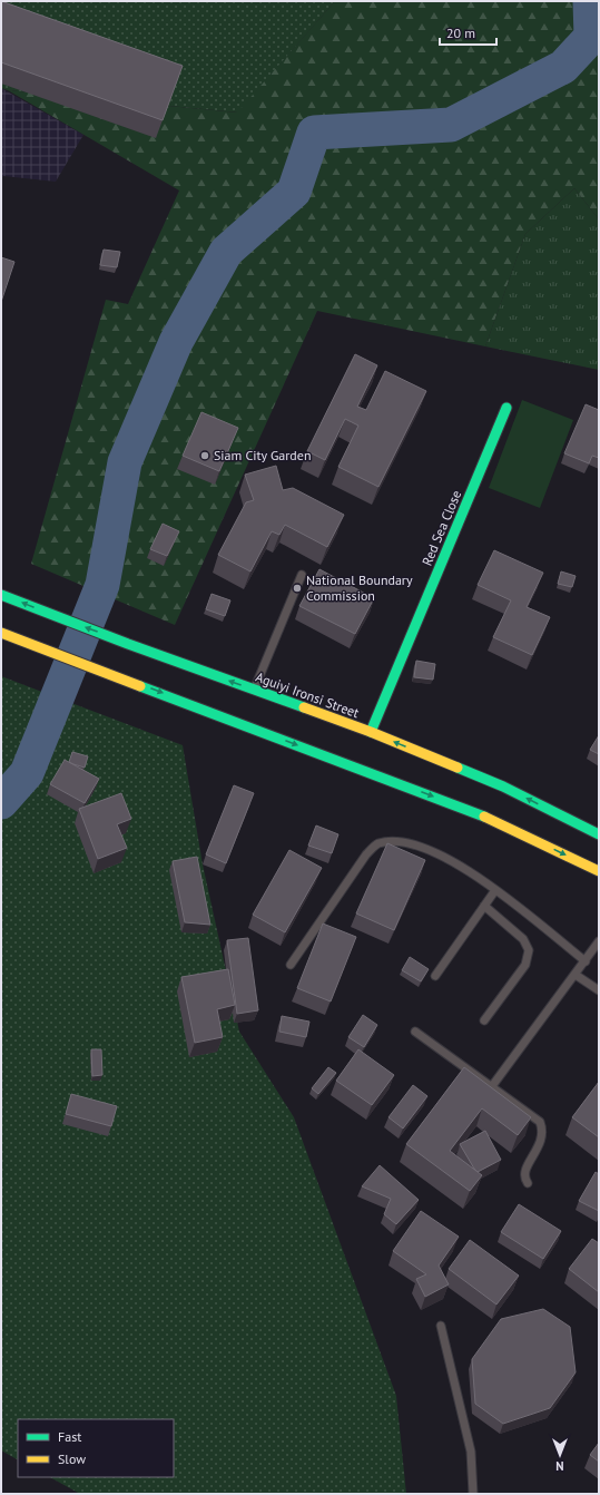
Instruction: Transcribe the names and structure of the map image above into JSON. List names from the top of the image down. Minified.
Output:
{"streets":{"main road":["Red Sea Close","Aguiyi Ironsi Street"]},"crossings":[["Red Sea Close","Aguiyi Ironsi Street"]],"places":["Siam City Garden","National Boundary Commission"],"legend":["Fast","Slow"],"scale_bar":"20 m","north":"bottom"}
